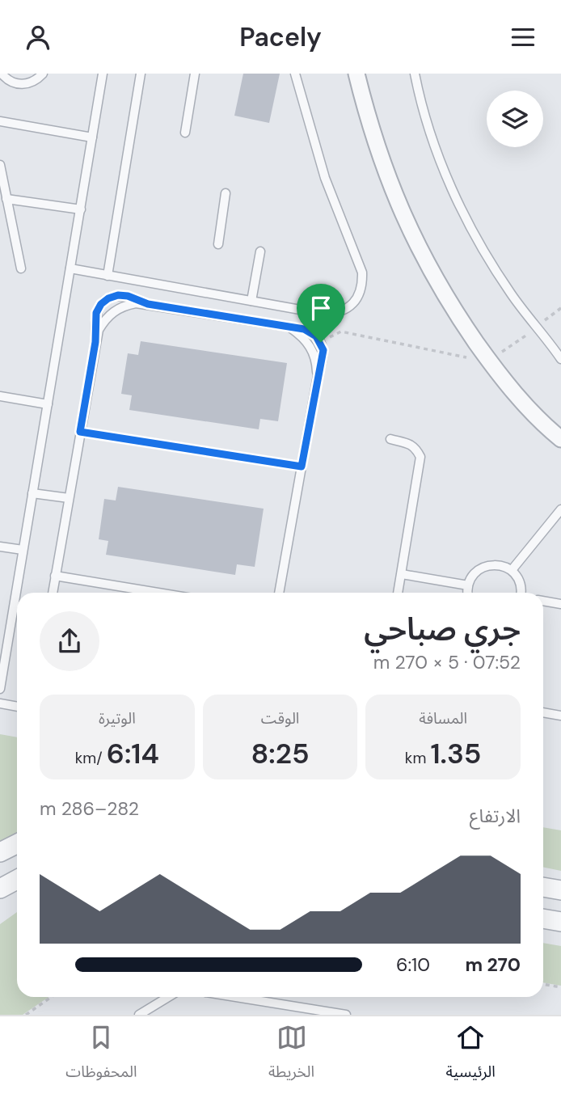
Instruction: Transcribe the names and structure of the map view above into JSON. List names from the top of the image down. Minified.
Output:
{"page":{"header":"Pacely","heading":["جري صباحي","07:52 · 5 × 270 m"],"stats":[["المسافة","1.35 km"],["الوقت","8:25"],["الوتيرة","6:14 /km"]],"chart":["الارتفاع","282–286 m"],"list":[{"name":"270 m","note":"6:10"}],"tabs":["الرئيسية","الخريطة","المحفوظات"]}}
